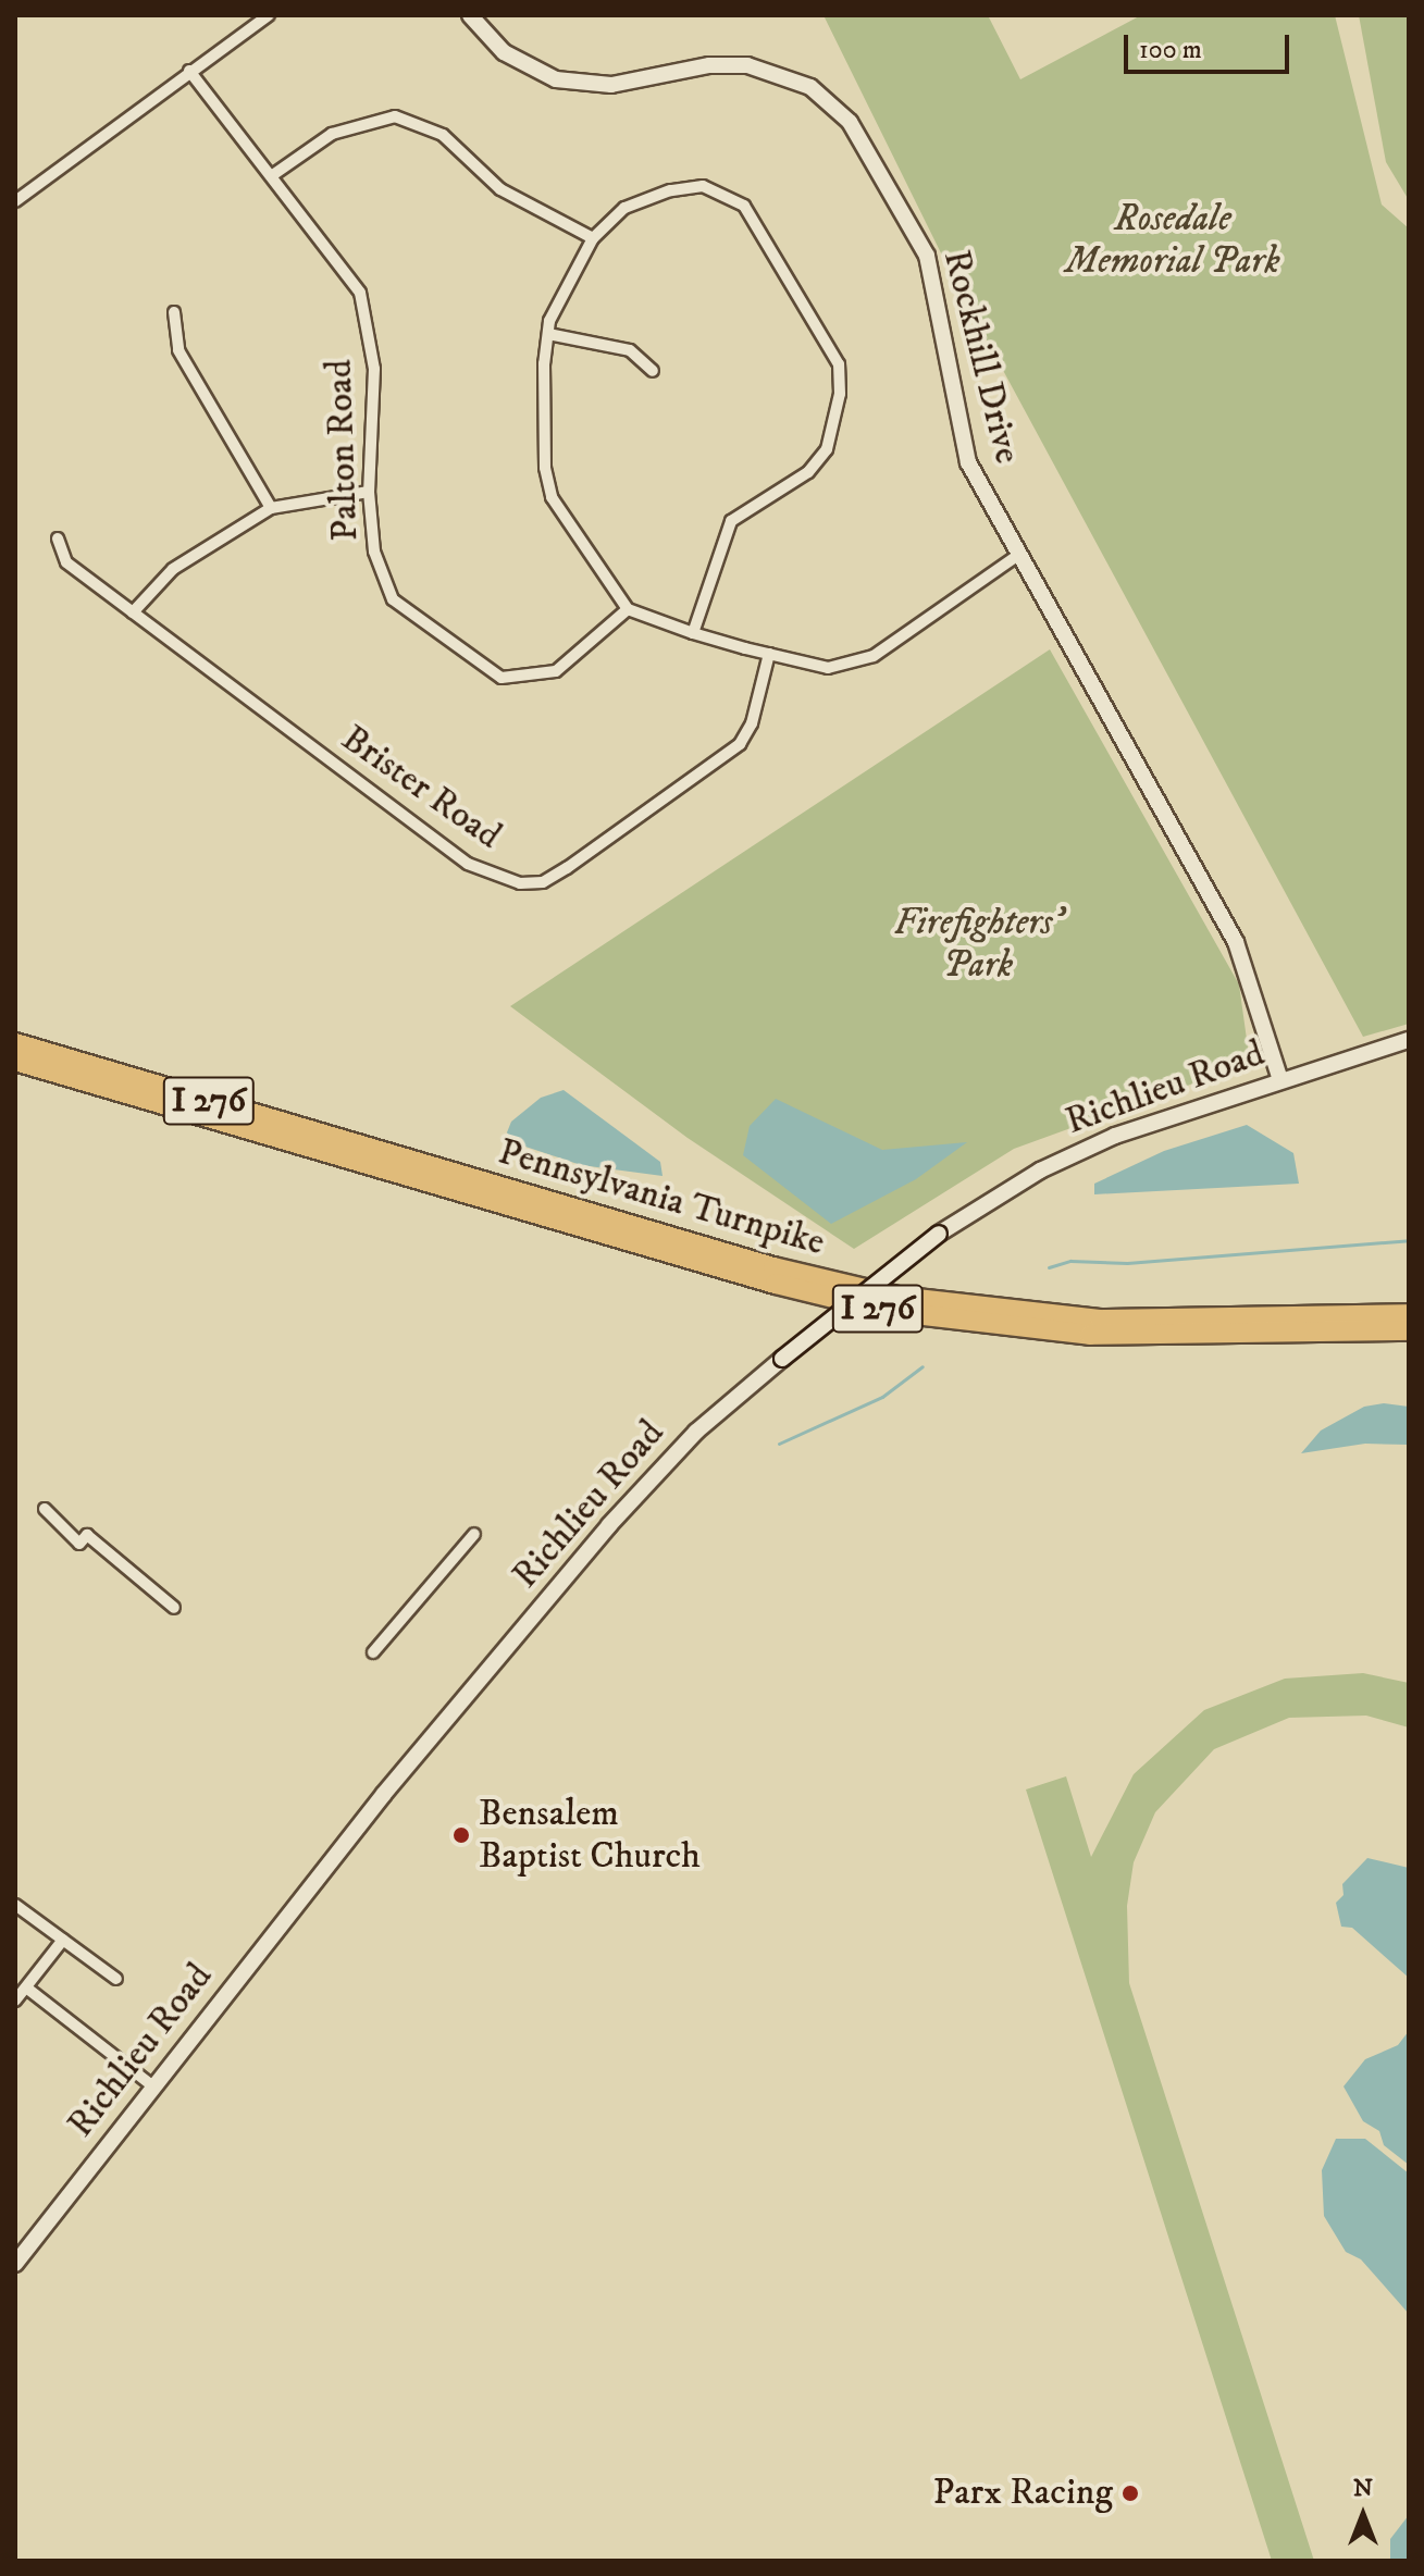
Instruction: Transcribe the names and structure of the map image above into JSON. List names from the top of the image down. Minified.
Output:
{"streets":{"highway":["I 276","Pennsylvania Turnpike"],"main road":["Rockhill Drive","Richlieu Road"],"street":["Palton Road","Brister Road"]},"crossings":[["Rockhill Drive","Richlieu Road"]],"parks":["Rosedale Memorial Park","Firefighters' Park"],"places":["Bensalem Baptist Church","Parx Racing"],"scale_bar":"100 m","north":"top"}
